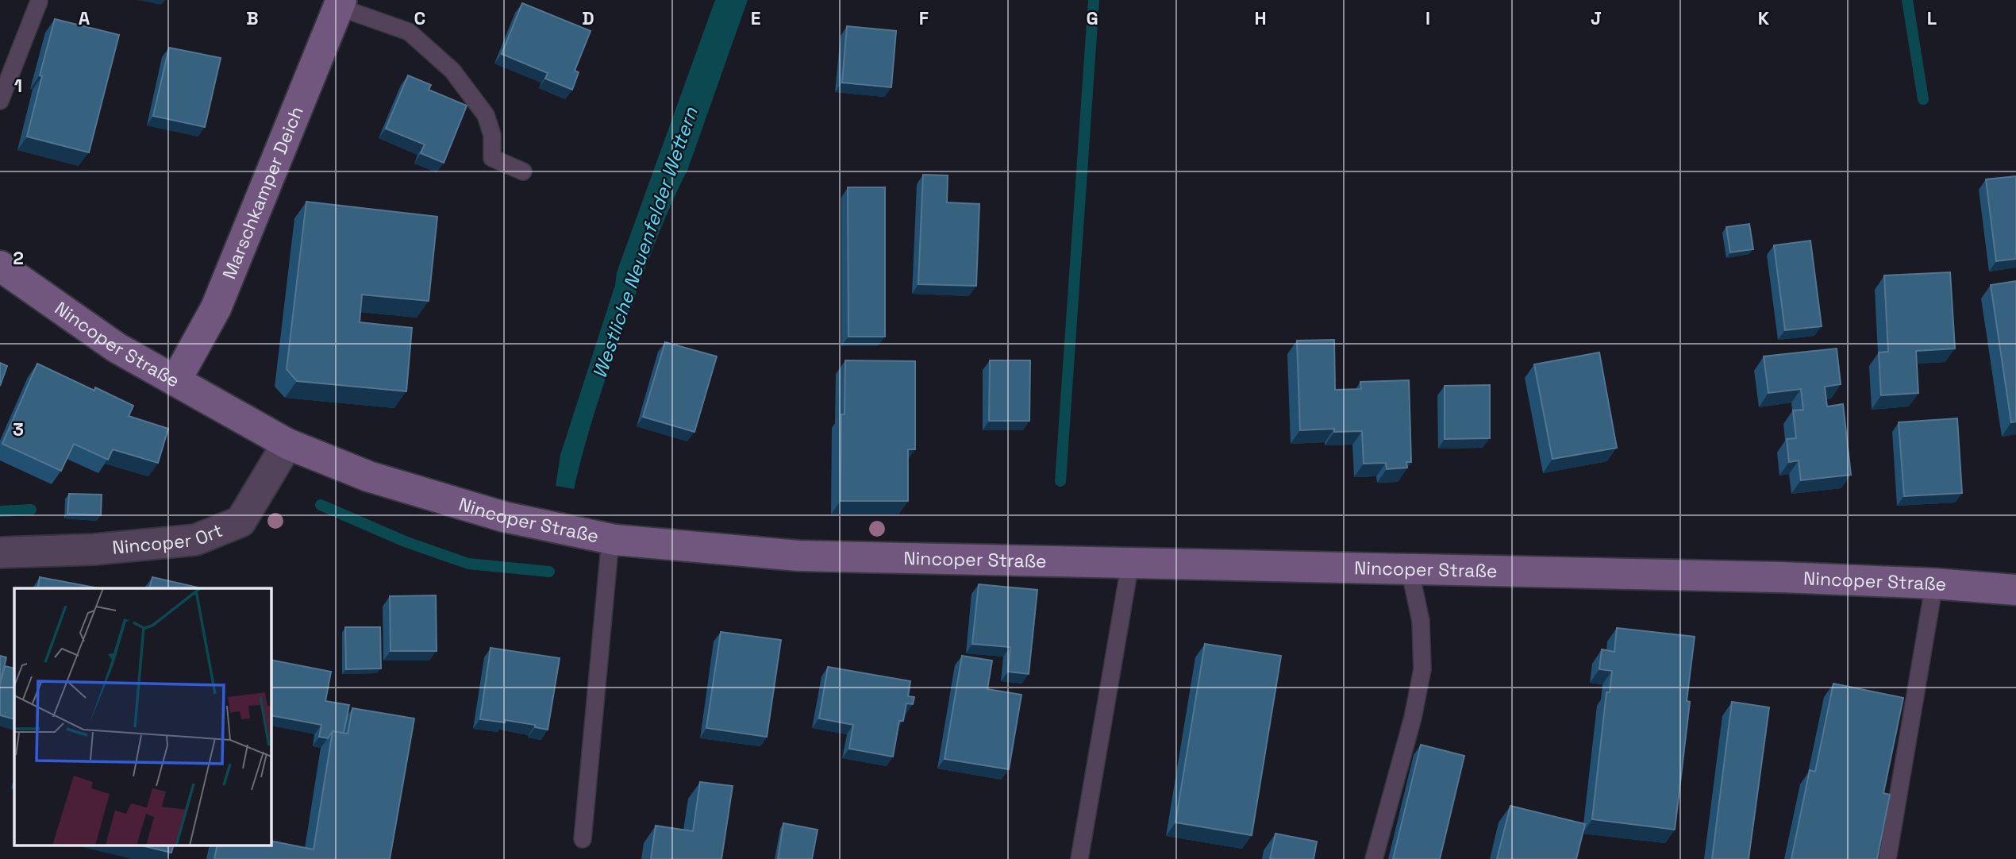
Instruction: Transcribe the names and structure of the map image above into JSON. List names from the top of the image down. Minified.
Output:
{"streets":{"main road":["Marschkamper Deich","Nincoper Straße"],"street":["Nincoper Ort"]},"crossings":[["Marschkamper Deich","Nincoper Straße"],["Nincoper Straße","Nincoper Ort"]],"water":["Westliche Neuenfelder Wettern"],"grid":{"columns":["A","B","C","D","E","F","G","H","I","J","K","L"],"rows":["1","2","3"]}}
